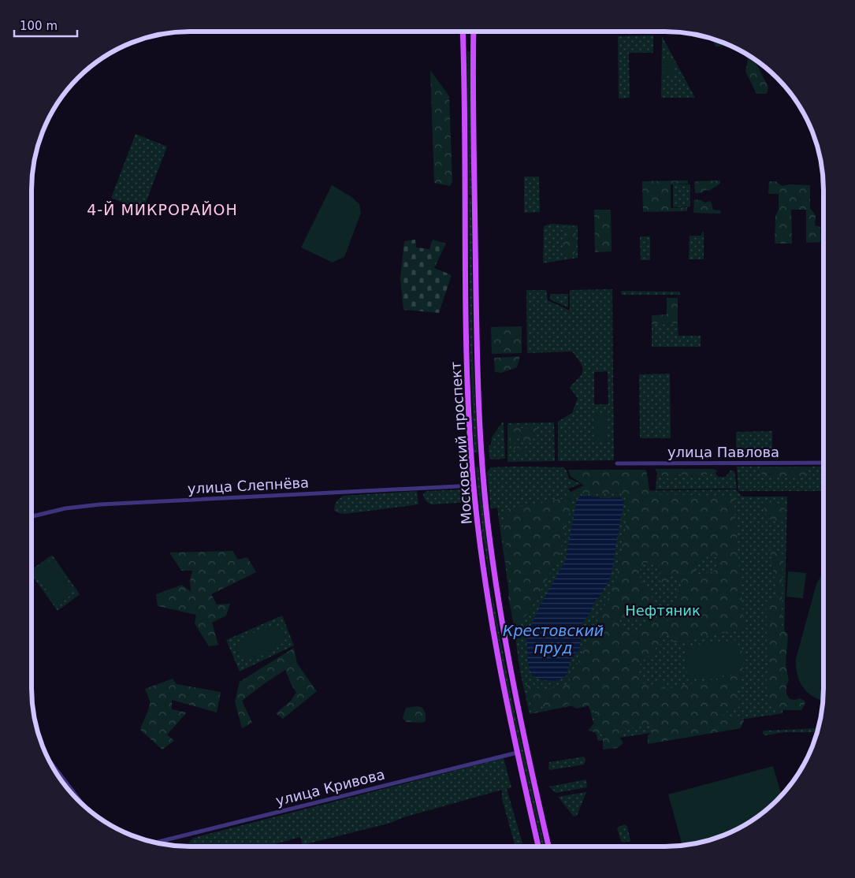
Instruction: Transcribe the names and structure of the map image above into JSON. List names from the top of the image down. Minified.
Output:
{"streets":{"main road":["Московский проспект"],"street":["улица Павлова","улица Слепнёва","улица Кривова"]},"crossings":[["Московский проспект","улица Слепнёва"],["Московский проспект","улица Кривова"]],"districts":["4-Й МИКРОРАЙОН"],"water":["Крестовский пруд"],"parks":["Нефтяник"],"scale_bar":"100 m"}
